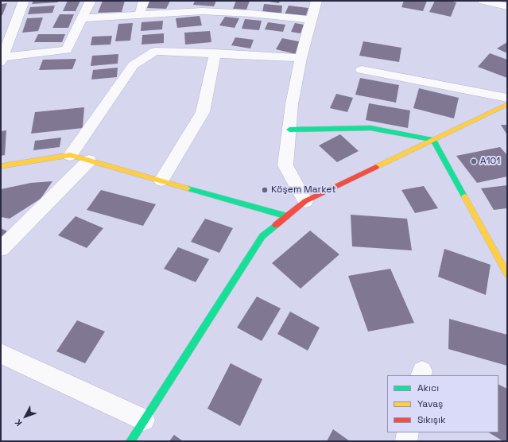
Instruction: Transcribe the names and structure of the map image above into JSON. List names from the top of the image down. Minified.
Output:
{"places":["A101","Köşem Market"],"legend":["Akıcı","Yavaş","Sıkışık"],"north":"bottom left"}
